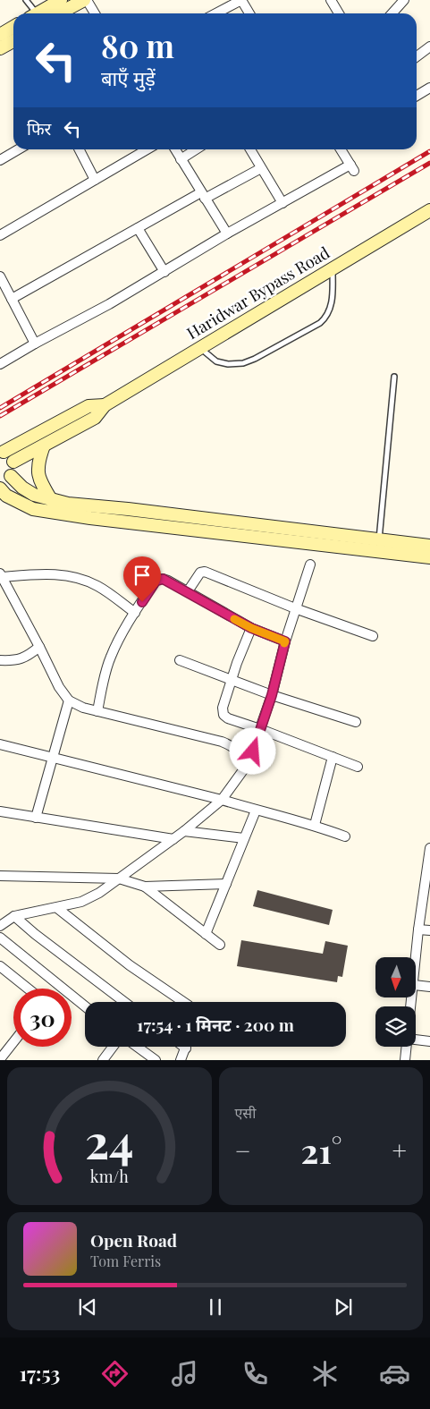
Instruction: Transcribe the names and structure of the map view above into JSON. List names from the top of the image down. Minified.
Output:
{"streets":{"main road":["Haridwar Bypass Road"]},"north":"bottom","page":{"turn":["80 m","बाएँ मुड़ें"],"then":"फिर","limit":"30","trip":"17:54 · 1 मिनट · 200 m","tile":"एसी","heat":["−","21°","+"],"song":["Open Road","Tom Ferris"],"tabs":"17:53","gauge":["24","km/h"]}}
